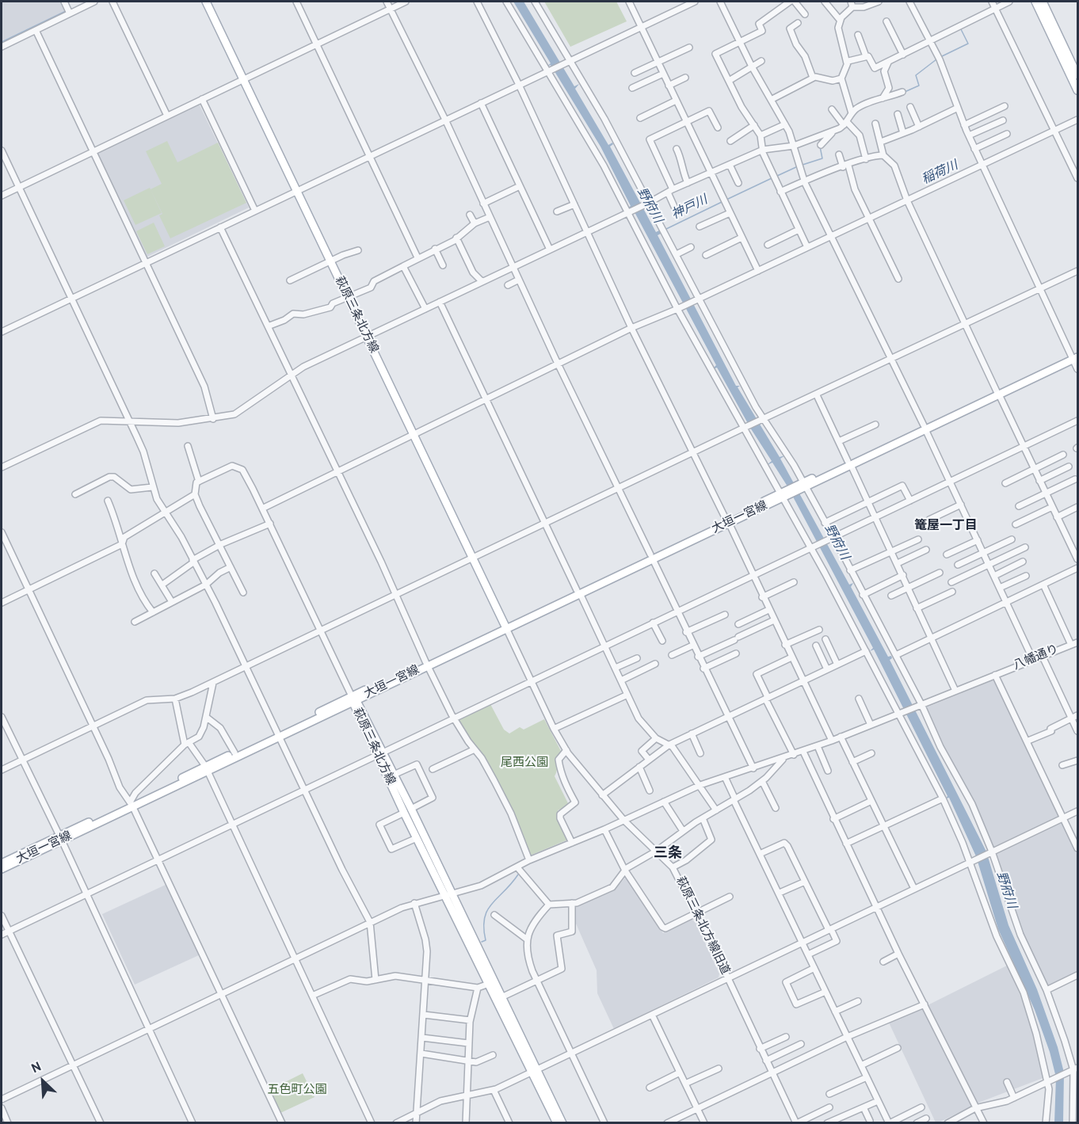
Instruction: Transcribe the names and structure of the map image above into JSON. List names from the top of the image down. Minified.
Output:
{"streets":{"main road":["萩原三条北方線","大垣一宮線"],"street":["八幡通り","萩原三条北方線旧道"]},"crossings":[["萩原三条北方線","大垣一宮線"],["萩原三条北方線","八幡通り"],["萩原三条北方線","萩原三条北方線旧道"],["大垣一宮線","萩原三条北方線旧道"],["八幡通り","萩原三条北方線旧道"]],"districts":["篭屋一丁目","三条"],"water":["稲荷川","野府川","神戸川"],"parks":["尾西公園","五色町公園"],"north":"top left"}
